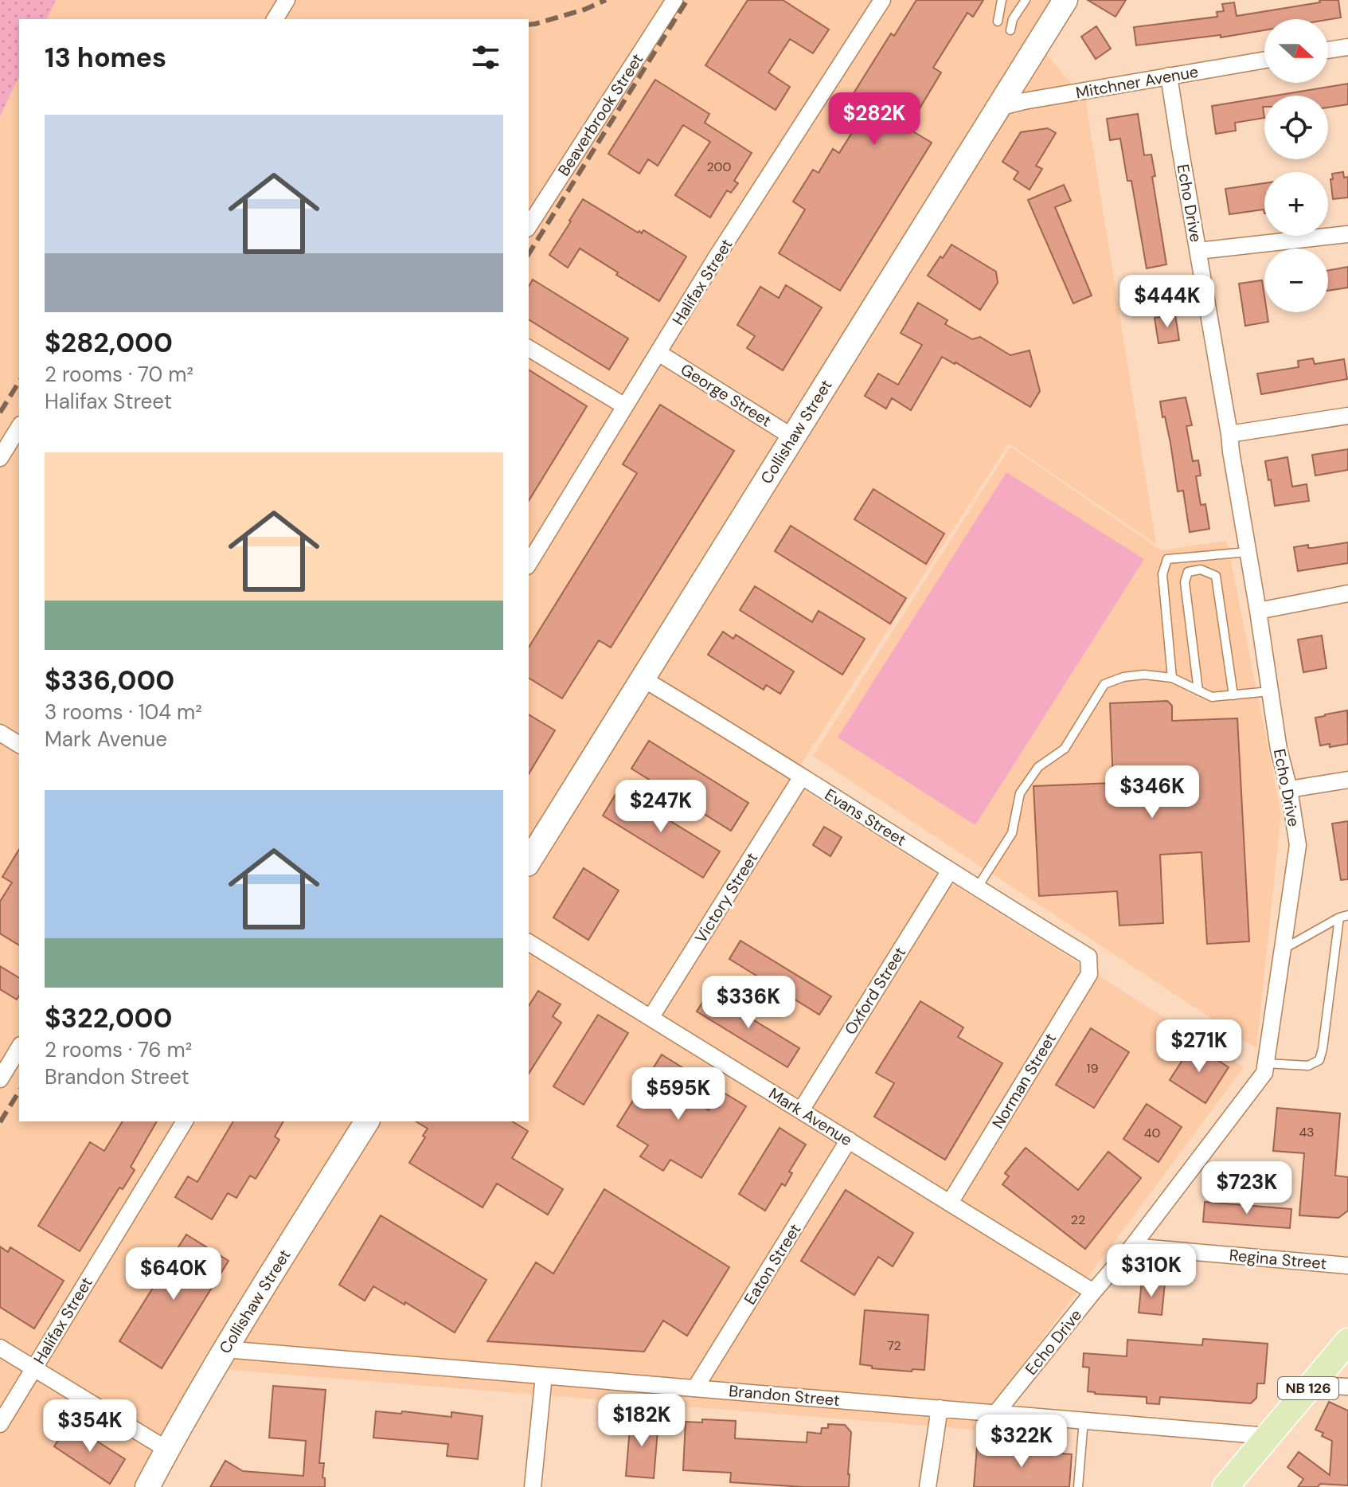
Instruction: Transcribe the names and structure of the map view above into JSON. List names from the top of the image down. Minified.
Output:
{"streets":{"main road":["NB 126"],"street":["Mitchner Avenue","Beaverbrook Street","Echo Drive","Halifax Street","George Street","Collishaw Street","Evans Street","Victory Street","Oxford Street","Norman Street","Mark Avenue","Regina Street","Eaton Street","Brandon Street"]},"crossings":[["Mitchner Avenue","Echo Drive"],["Mitchner Avenue","Collishaw Street"],["Echo Drive","Mark Avenue"],["Echo Drive","Regina Street"],["Echo Drive","Brandon Street"],["Halifax Street","George Street"],["George Street","Collishaw Street"],["Collishaw Street","Evans Street"],["Collishaw Street","Brandon Street"],["Evans Street","Victory Street"],["Evans Street","Oxford Street"],["Evans Street","Norman Street"],["Victory Street","Mark Avenue"],["Oxford Street","Mark Avenue"],["Norman Street","Mark Avenue"],["Mark Avenue","Eaton Street"],["Eaton Street","Brandon Street"],["NB 126","Brandon Street"]],"house_numbers":["200","19","43","40","22","72"],"north":"right","page":{"map_buttons":["+","−"],"heading":"13 homes","price":["$282K","$444K","$346K","$247K","$336K","$271K","$595K","$723K","$310K","$640K","$182K","$354K","$322K"],"list":[{"name":"$282,000","note":"2 rooms · 70 m² · Halifax Street"},{"name":"$336,000","note":"3 rooms · 104 m² · Mark Avenue"},{"name":"$322,000","note":"2 rooms · 76 m² · Brandon Street"}]}}
